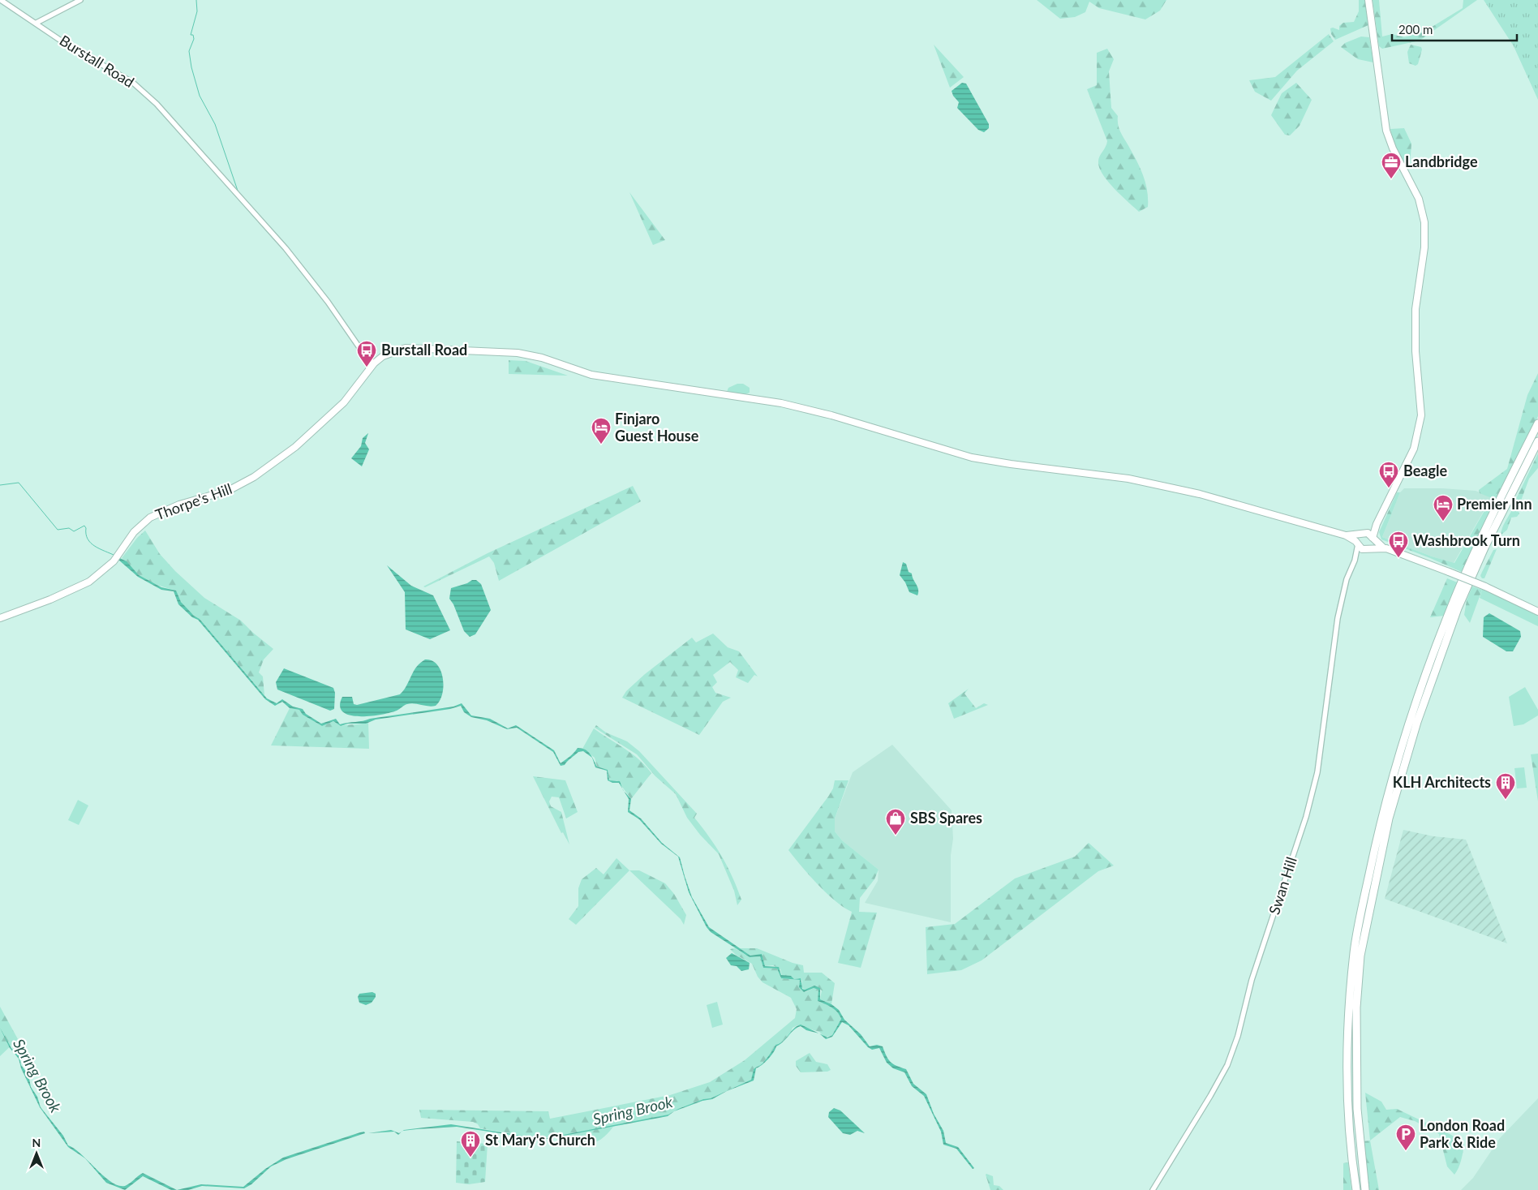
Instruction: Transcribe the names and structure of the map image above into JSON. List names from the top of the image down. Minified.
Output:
{"streets":{"main road":["Thorpe's Hill"],"street":["Burstall Road","Swan Hill"]},"crossings":[["Burstall Road","Thorpe's Hill"]],"water":["Spring Brook"],"places":{"office":["Landbridge"],"bus stop":["Burstall Road","Beagle","Washbrook Turn"],"hotel":["Finjaro Guest House","Premier Inn"],"building":["KLH Architects","St Mary's Church"],"shop":["SBS Spares"],"parking":["London Road Park & Ride"]},"scale_bar":"200 m","north":"top"}
